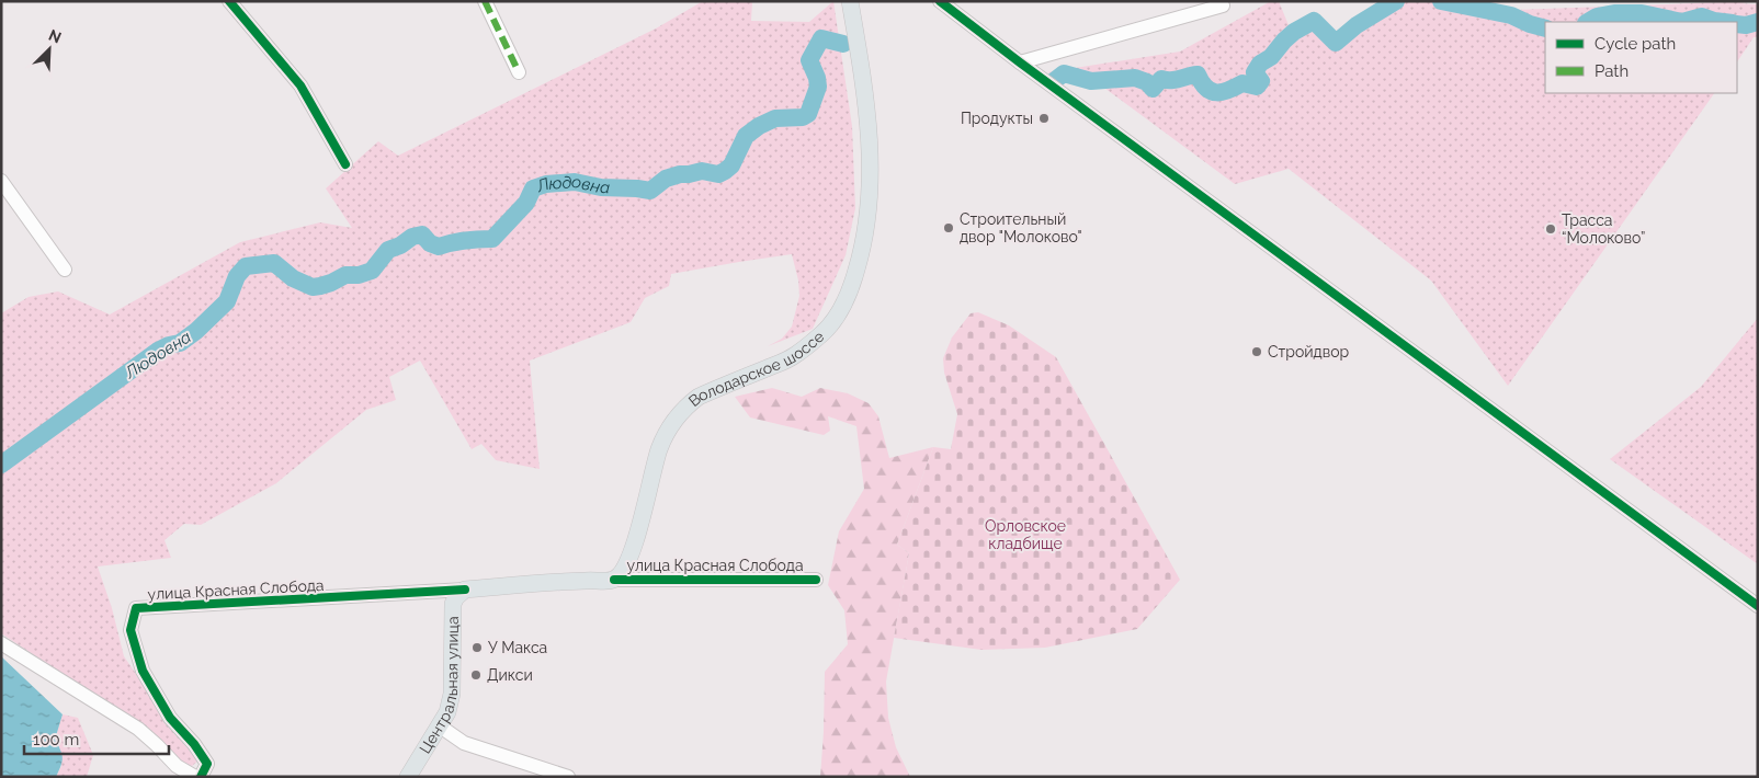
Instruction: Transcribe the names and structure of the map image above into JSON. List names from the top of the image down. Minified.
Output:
{"streets":{"main road":["Володарское шоссе","Центральная улица"],"street":["улица Красная Слобода"]},"crossings":[["Володарское шоссе","улица Красная Слобода"],["улица Красная Слобода","Центральная улица"]],"water":["Людовна"],"parks":["Орловское кладбище"],"places":["Продукты","Строительный двор \"Молоково\"","Трасса “Молоково”","Стройдвор","У Макса","Дикси"],"legend":["Cycle path","Path"],"scale_bar":"100 m","north":"top right"}
